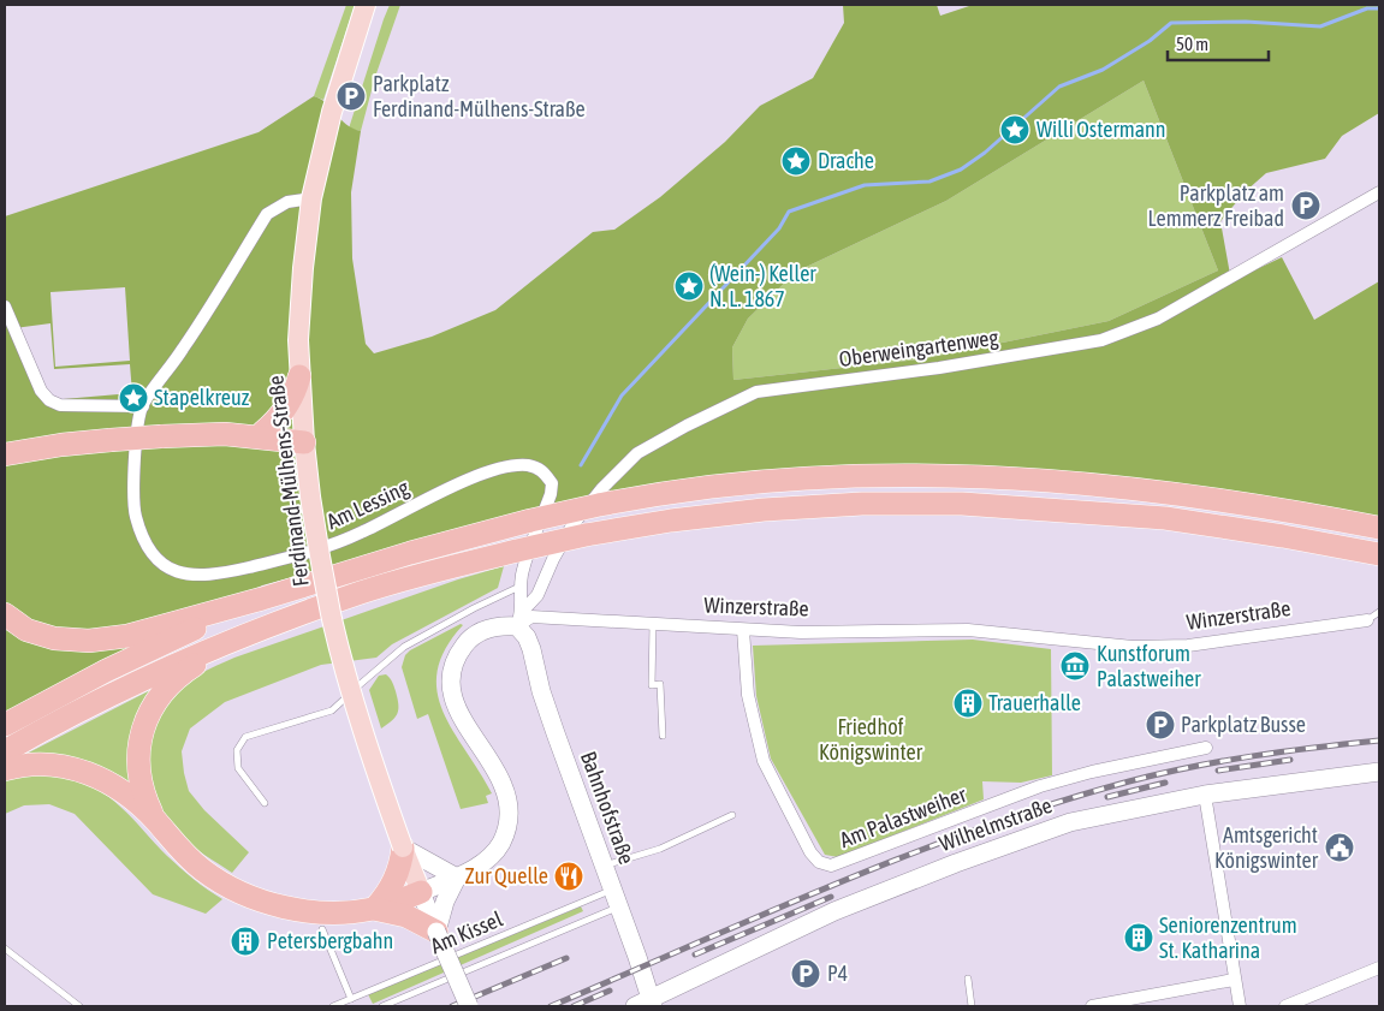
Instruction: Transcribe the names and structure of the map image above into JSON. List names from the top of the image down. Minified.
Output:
{"streets":{"main road":["Ferdinand-Mülhens-Straße"],"street":["Oberweingartenweg","Am Lessing","Winzerstraße","Bahnhofstraße","Am Palastweiher","Wilhelmstraße"],"lane":["Am Kissel"]},"crossings":[["Oberweingartenweg","Am Lessing"],["Oberweingartenweg","Winzerstraße"],["Oberweingartenweg","Bahnhofstraße"],["Ferdinand-Mülhens-Straße","Am Lessing"],["Ferdinand-Mülhens-Straße","Winzerstraße"],["Am Lessing","Winzerstraße"],["Am Lessing","Bahnhofstraße"],["Winzerstraße","Bahnhofstraße"],["Winzerstraße","Am Palastweiher"],["Bahnhofstraße","Wilhelmstraße"],["Bahnhofstraße","Am Kissel"]],"parks":["Friedhof Königswinter"],"places":{"parking":["Parkplatz Ferdinand-Mülhens-Straße","Parkplatz am Lemmerz Freibad","Parkplatz Busse","P4"],"place":["Willi Ostermann","Drache","(Wein-) Keller N. L. 1867","Stapelkreuz"],"museum":["Kunstforum Palastweiher"],"building":["Trauerhalle","Seniorenzentrum St. Katharina","Petersbergbahn"],"public building":["Amtsgericht Königswinter"],"restaurant":["Zur Quelle"]},"scale_bar":"50 m"}
